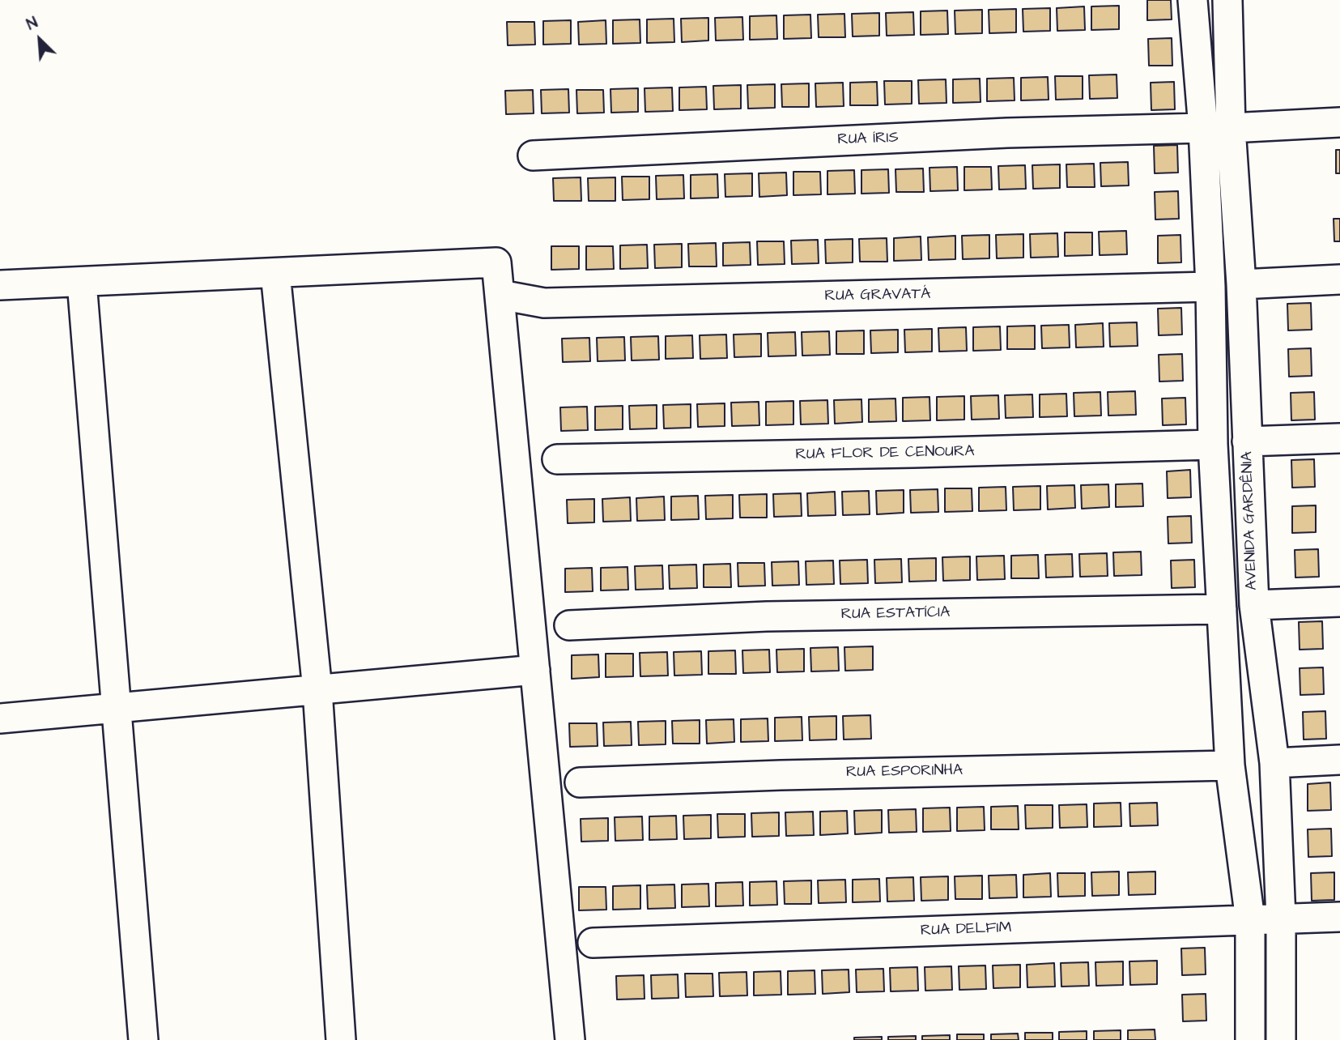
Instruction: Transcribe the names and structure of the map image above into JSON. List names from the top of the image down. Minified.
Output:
{"streets":{"street":["RUA ÍRIS","RUA GRAVATÁ","RUA FLOR DE CENOURA","AVENIDA GARDÊNIA","RUA ESTATÍCIA","RUA ESPORINHA","RUA DELFIM"]},"crossings":[["RUA ÍRIS","AVENIDA GARDÊNIA"],["RUA GRAVATÁ","AVENIDA GARDÊNIA"],["RUA FLOR DE CENOURA","AVENIDA GARDÊNIA"],["AVENIDA GARDÊNIA","RUA ESTATÍCIA"],["AVENIDA GARDÊNIA","RUA ESPORINHA"],["AVENIDA GARDÊNIA","RUA DELFIM"]],"north":"top left"}
